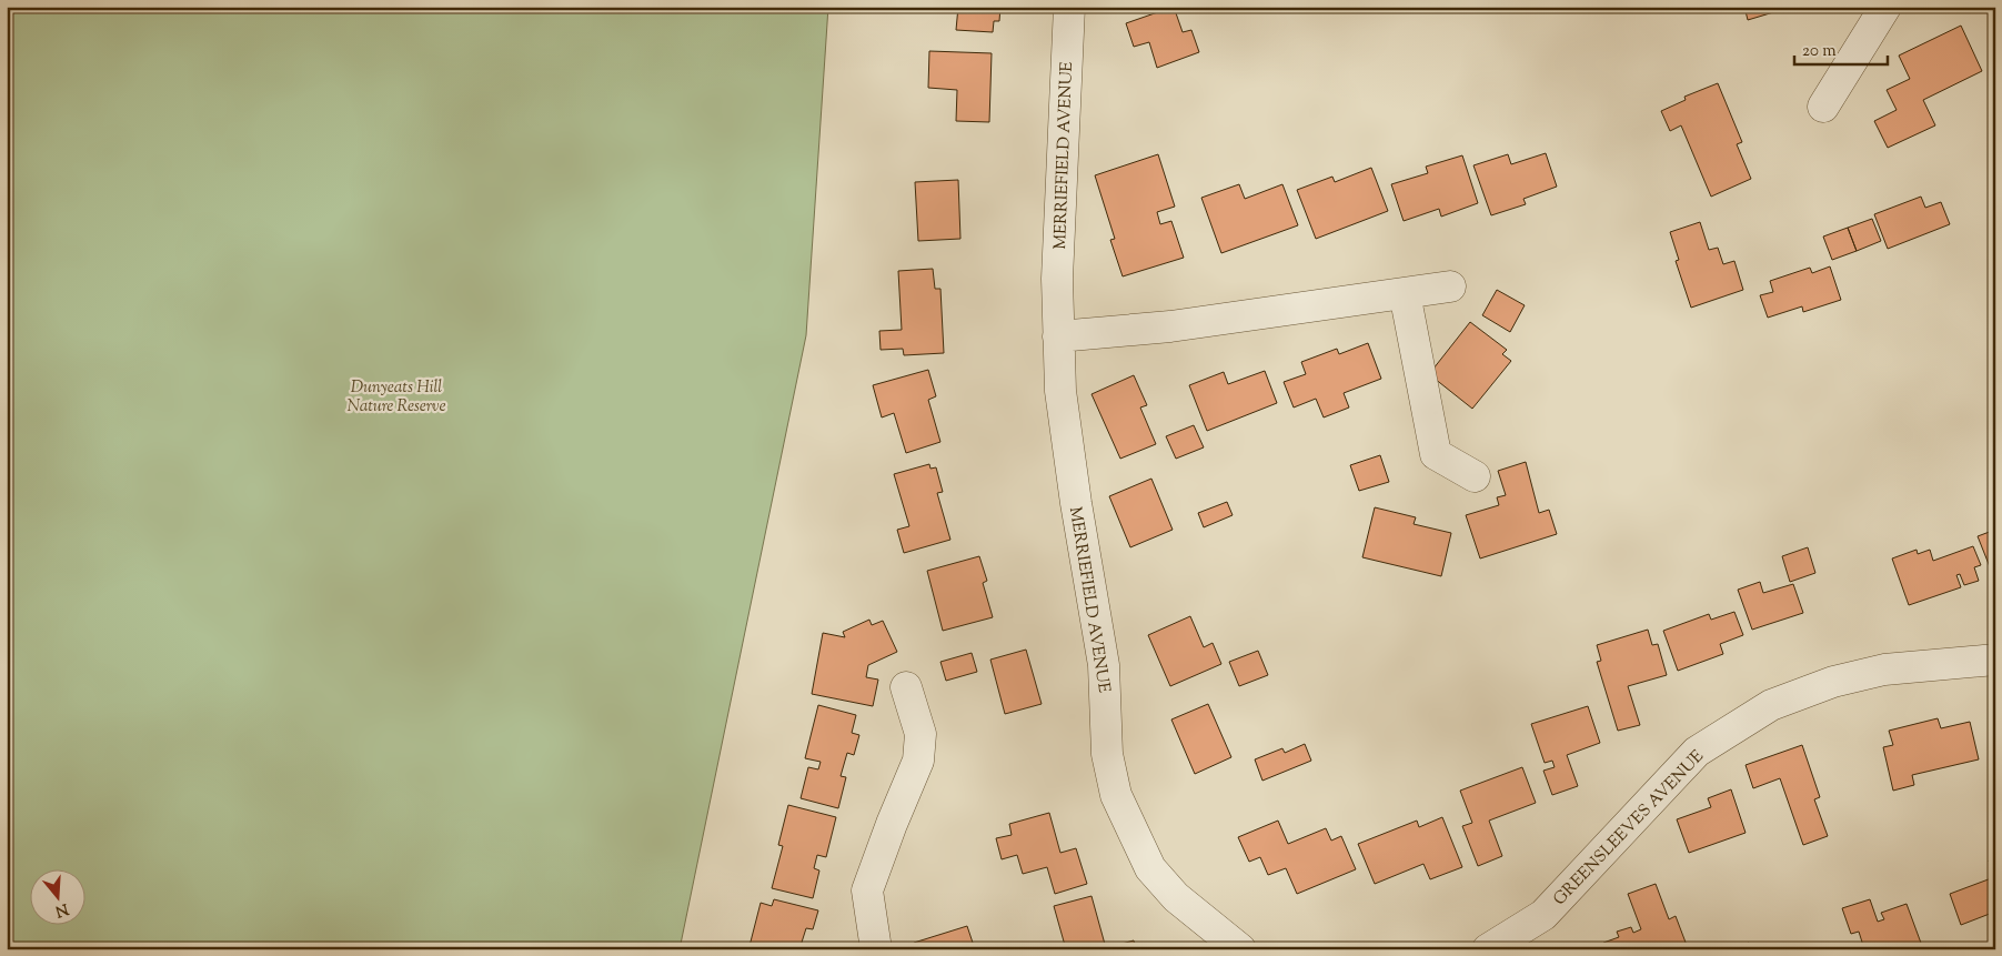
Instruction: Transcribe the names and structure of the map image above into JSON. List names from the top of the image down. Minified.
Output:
{"streets":{"street":["MERRIEFIELD AVENUE","GREENSLEEVES AVENUE"]},"parks":["Dunyeats Hill Nature Reserve"],"scale_bar":"20 m","north":"bottom"}
